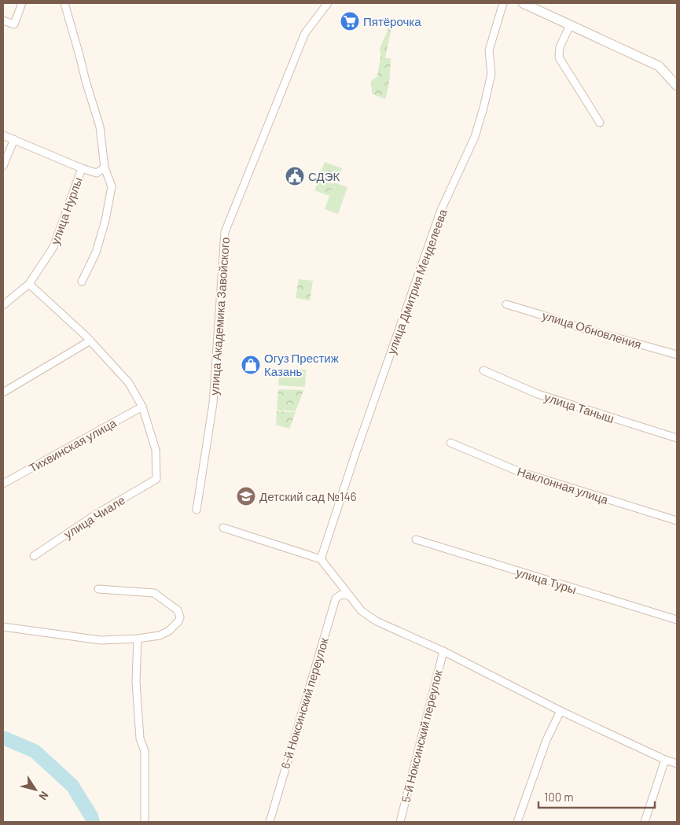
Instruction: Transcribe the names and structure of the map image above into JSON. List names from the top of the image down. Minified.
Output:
{"streets":{"street":["улица Нурлы","улица Дмитрия Менделеева","улица Академика Завойского","улица Обновления","улица Таныш","Тихвинская улица","Наклонная улица","улица Чиале","улица Туры","6-й Ноксинский переулок","5-й Ноксинский переулок"]},"crossings":[["Тихвинская улица","улица Чиале"]],"places":{"supermarket":["Пятёрочка"],"public building":["СДЭК"],"shop":["Огуз Престиж Казань"],"school or university":["Детский сад №146"]},"scale_bar":"100 m","north":"bottom right"}
